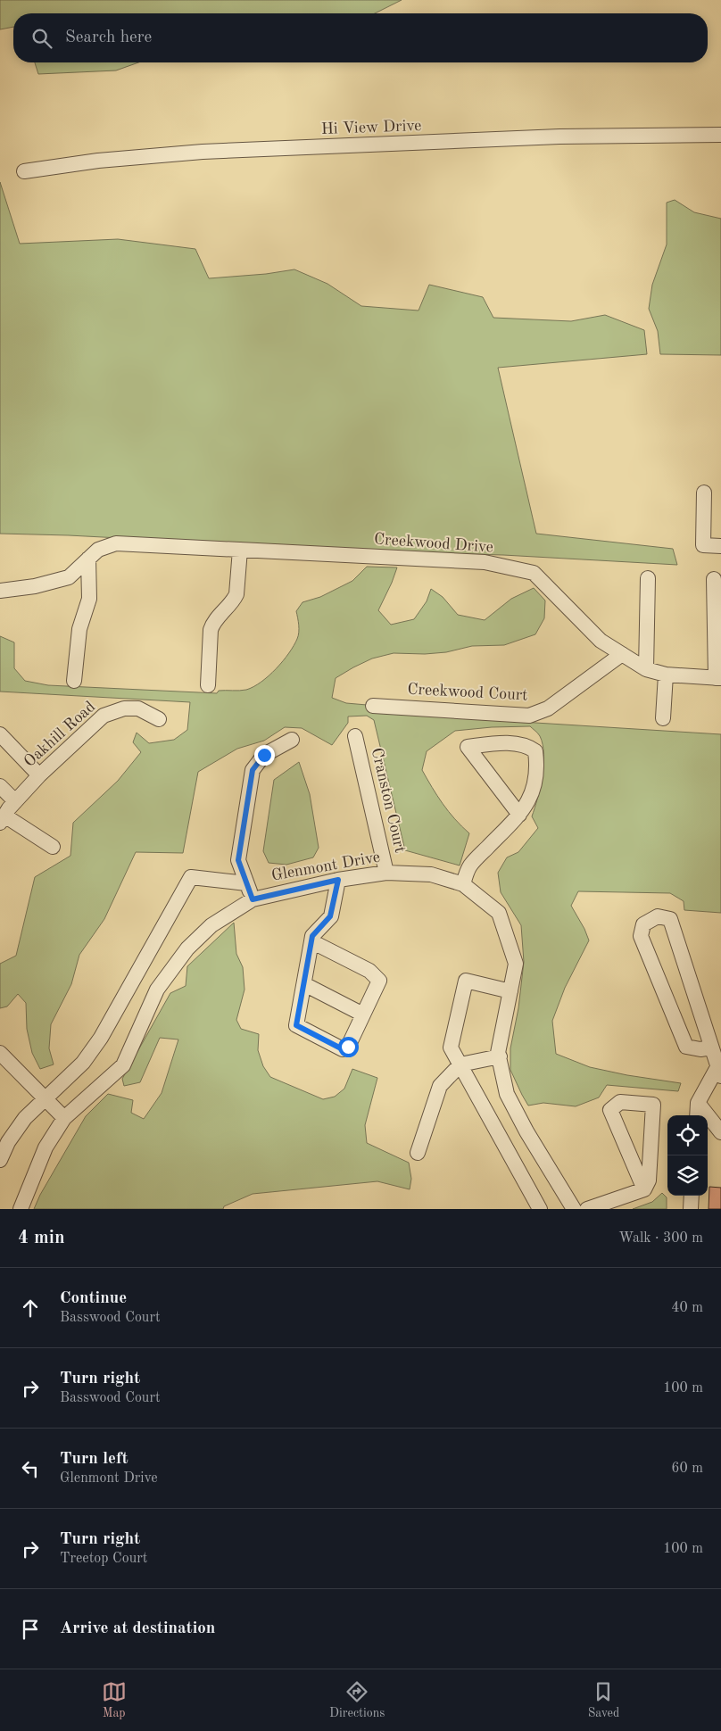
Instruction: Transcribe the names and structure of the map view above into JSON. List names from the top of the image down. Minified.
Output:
{"streets":{"street":["Hi View Drive","Creekwood Drive","Creekwood Court","Oakhill Road","Cranston Court","Glenmont Drive"]},"crossings":[["Creekwood Drive","Creekwood Court"],["Cranston Court","Glenmont Drive"]],"page":{"search":"Search here","heading":["4 min","Walk · 300 m"],"list":[["Continue","Basswood Court","40 m"],["Turn right","Basswood Court","100 m"],["Turn left","Glenmont Drive","60 m"],["Turn right","Treetop Court","100 m"],"Arrive at destination"],"nav":["Map","Directions","Saved"]}}
